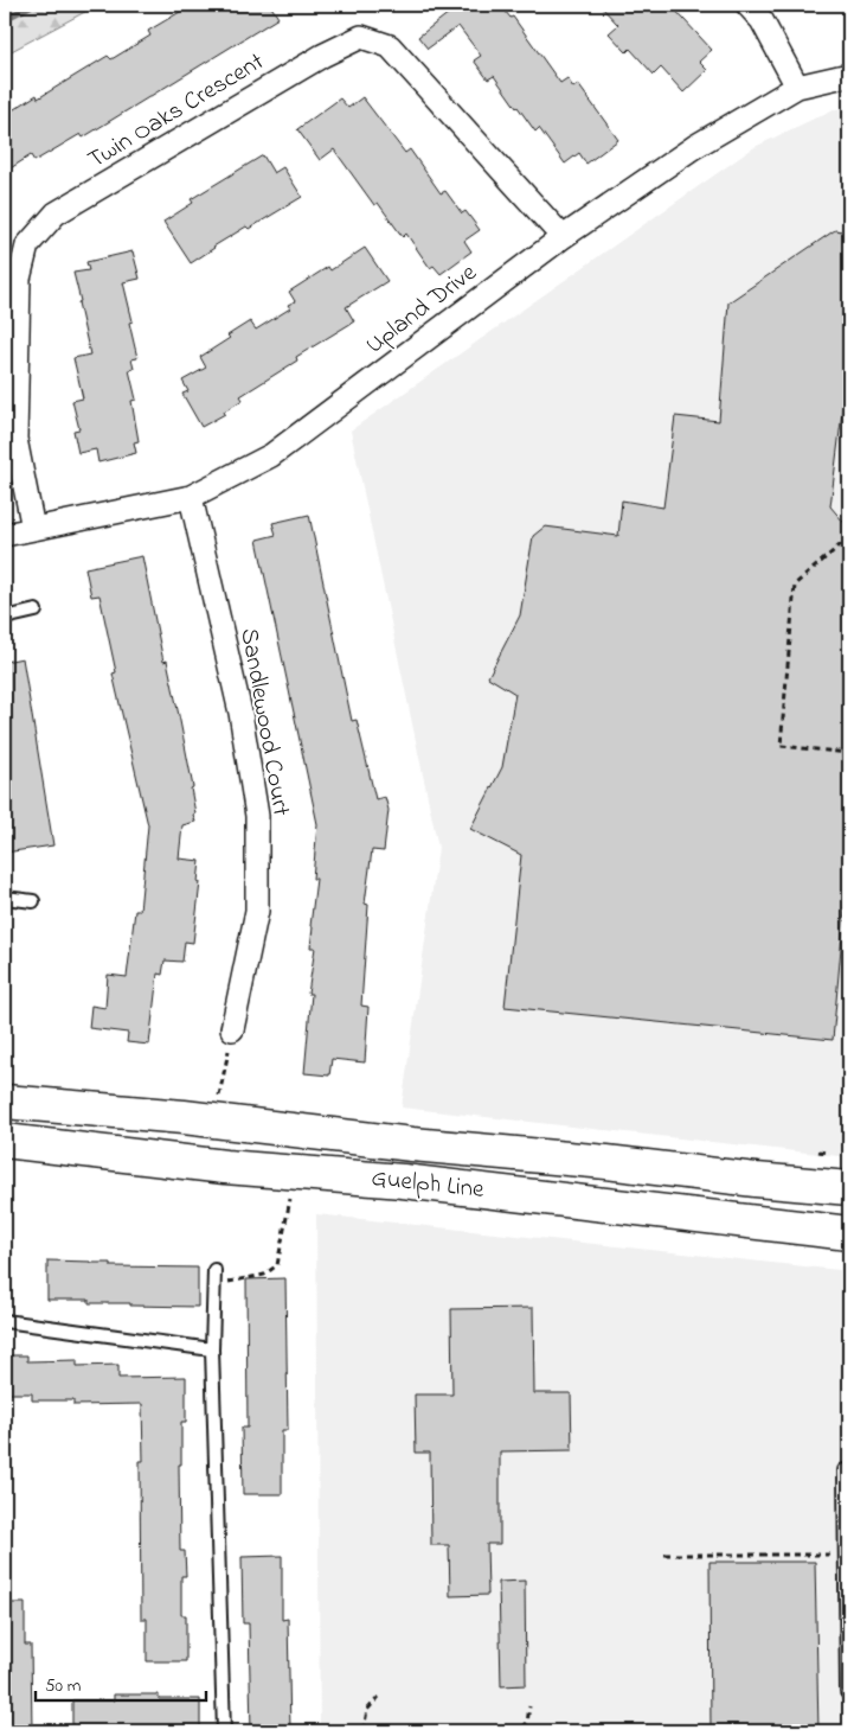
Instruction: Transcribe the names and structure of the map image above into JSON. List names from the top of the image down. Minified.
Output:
{"streets":{"main road":["Guelph Line"],"street":["Twin Oaks Crescent","Upland Drive","Sandlewood Court"]},"crossings":[["Twin Oaks Crescent","Upland Drive"],["Upland Drive","Sandlewood Court"]],"scale_bar":"50 m"}
